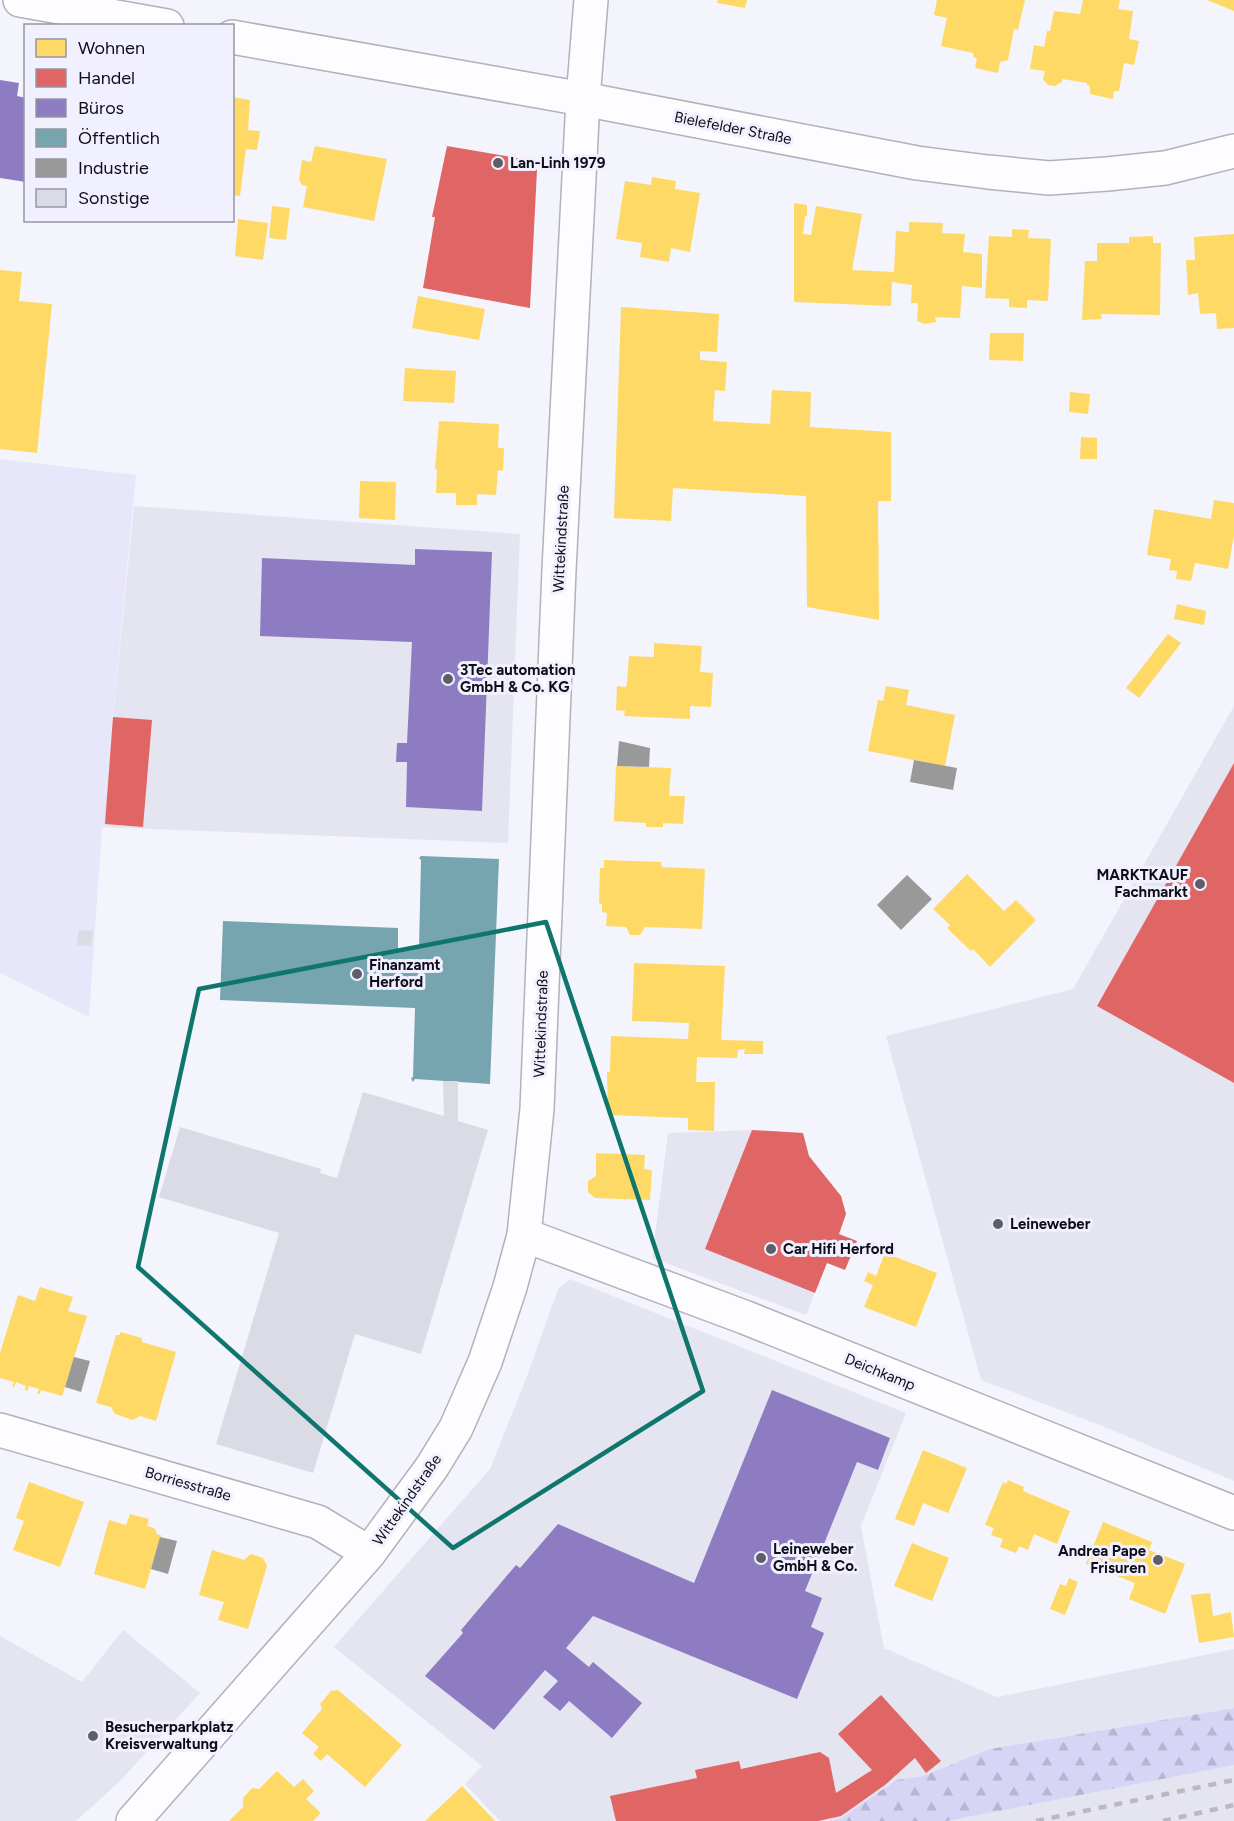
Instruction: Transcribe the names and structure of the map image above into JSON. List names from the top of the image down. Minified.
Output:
{"streets":{"street":["Bielefelder Straße","Wittekindstraße","Deichkamp","Borriesstraße"]},"crossings":[["Bielefelder Straße","Wittekindstraße"],["Wittekindstraße","Deichkamp"],["Wittekindstraße","Borriesstraße"]],"places":["Lan-Linh 1979","3Tec automation GmbH & Co. KG","MARKTKAUF Fachmarkt","Finanzamt Herford","Leineweber","Car Hifi Herford","Leineweber GmbH & Co.","Andrea Pape Frisuren","Besucherparkplatz Kreisverwaltung"],"legend":["Wohnen","Handel","Büros","Öffentlich","Industrie","Sonstige"]}
